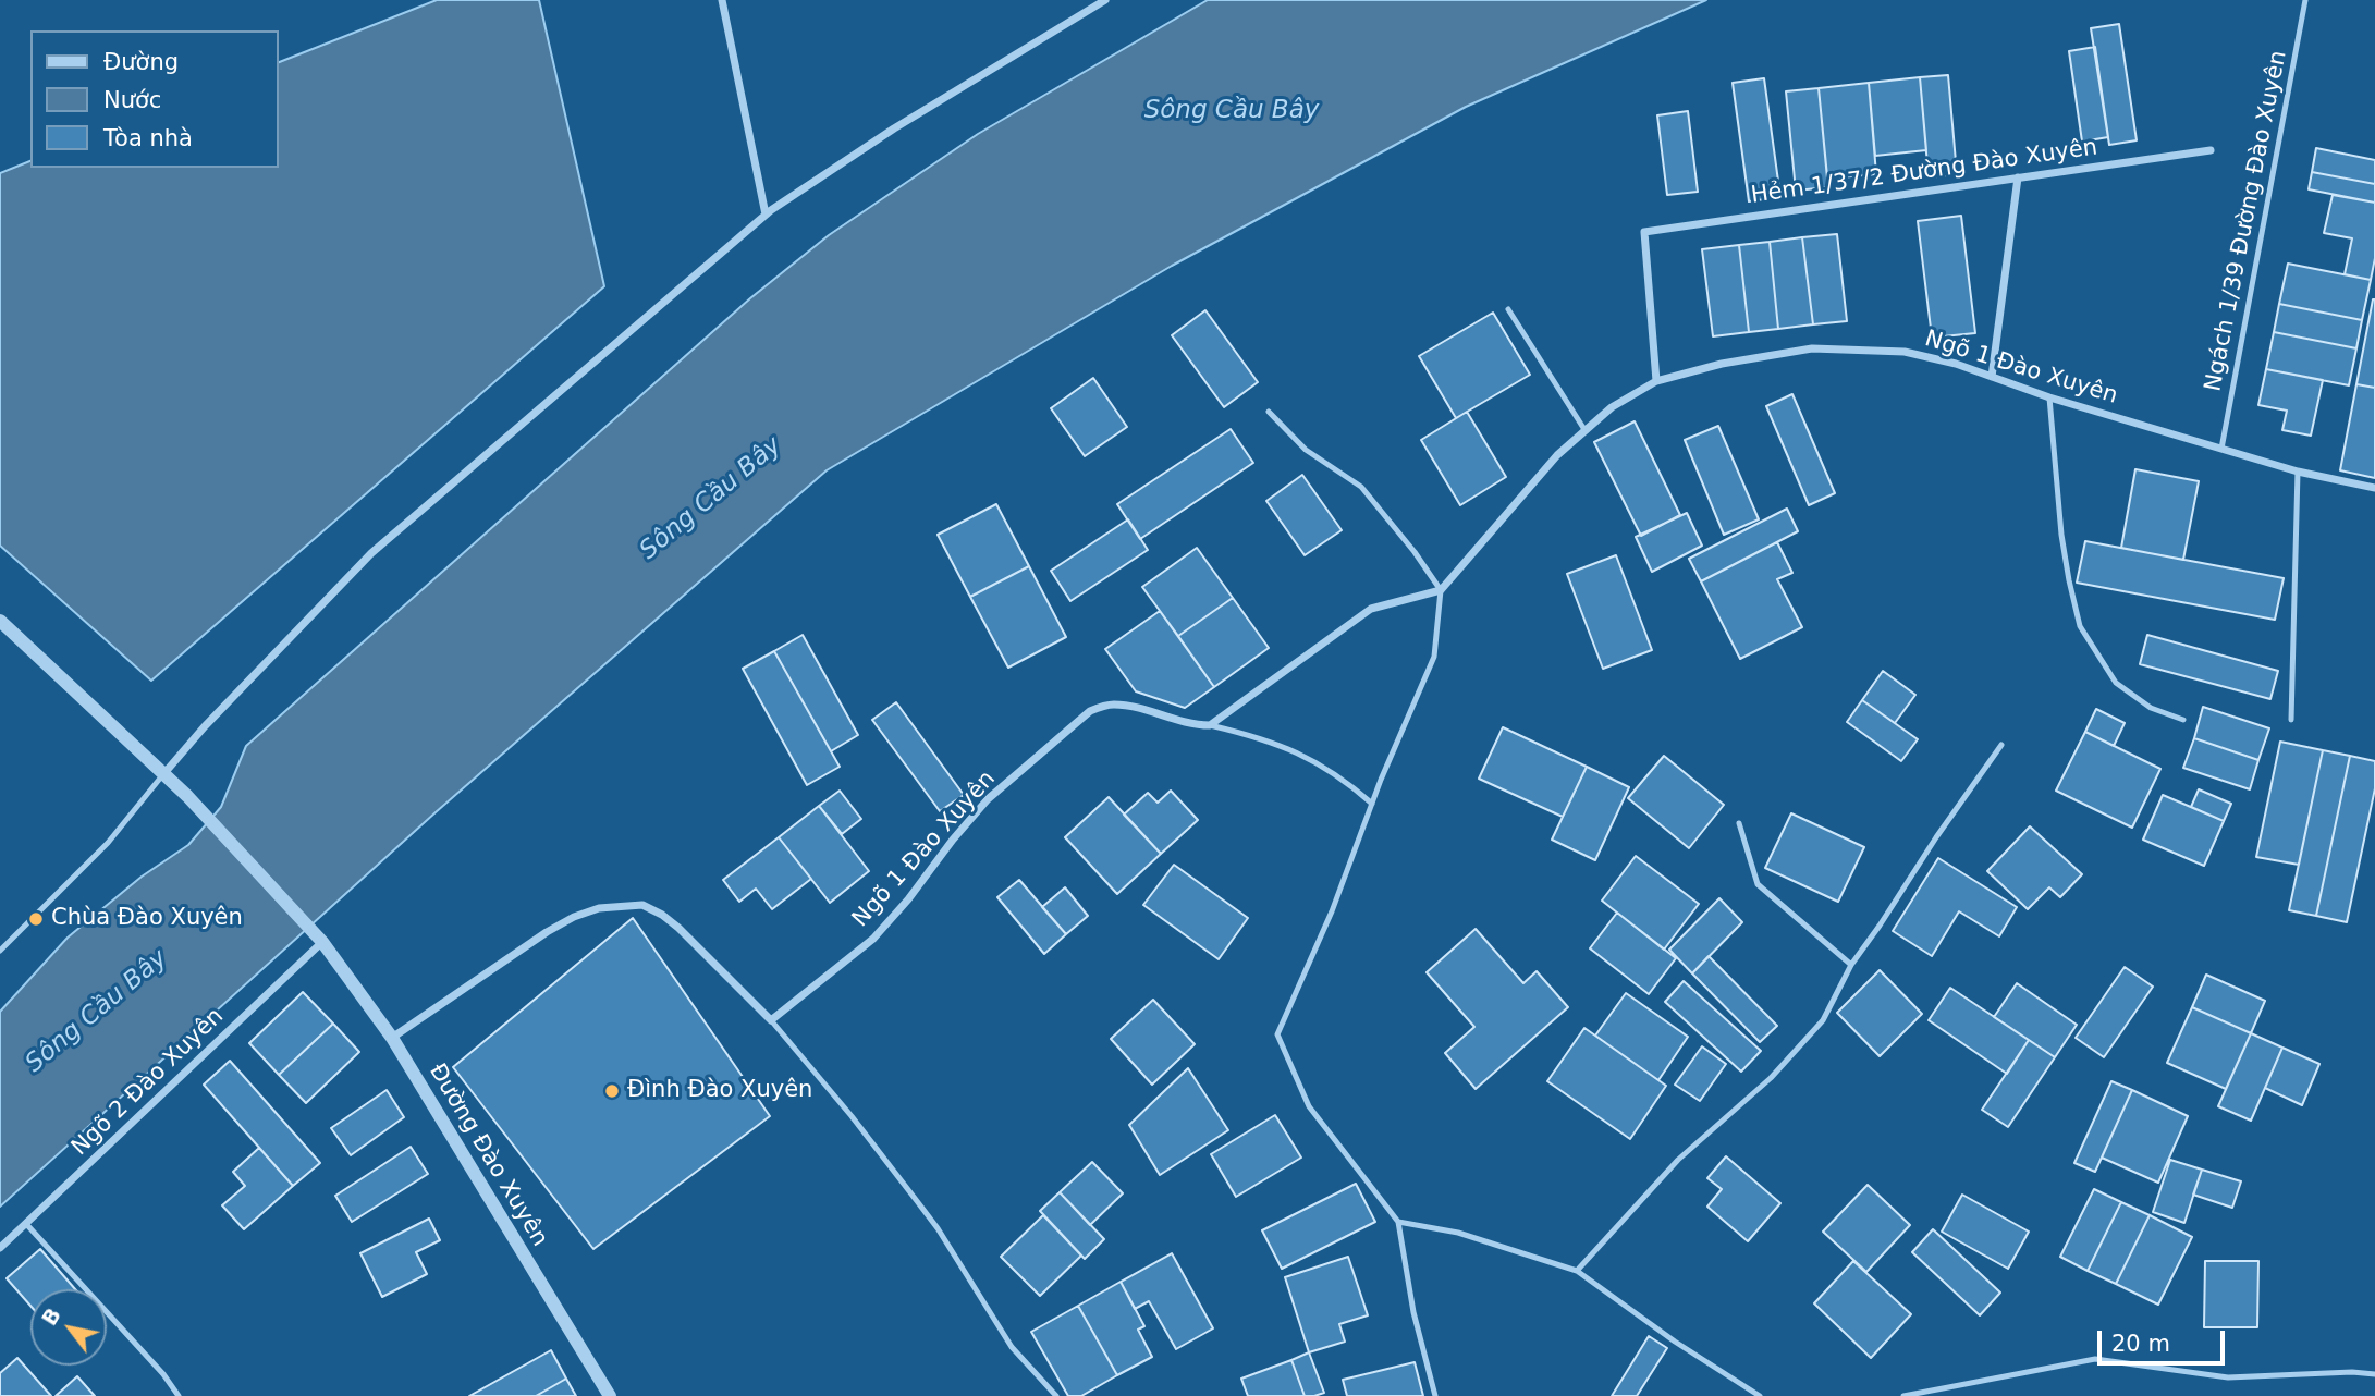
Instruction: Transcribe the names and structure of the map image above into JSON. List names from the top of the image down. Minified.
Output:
{"streets":{"street":["Hẻm 1/37/2 Đường Đào Xuyên","Ngõ 1 Đào Xuyên","Ngõ 2 Đào Xuyên","Đường Đào Xuyên"],"lane":["Ngách 1/39 Đường Đào Xuyên"]},"crossings":[["Hẻm 1/37/2 Đường Đào Xuyên","Ngõ 1 Đào Xuyên"],["Ngách 1/39 Đường Đào Xuyên","Ngõ 1 Đào Xuyên"],["Ngõ 2 Đào Xuyên","Đường Đào Xuyên"]],"water":["Sông Cầu Bây"],"places":["Chùa Đào Xuyên","Đình Đào Xuyên"],"legend":["Đường","Nước","Tòa nhà"],"scale_bar":"20 m","north":"top left"}
